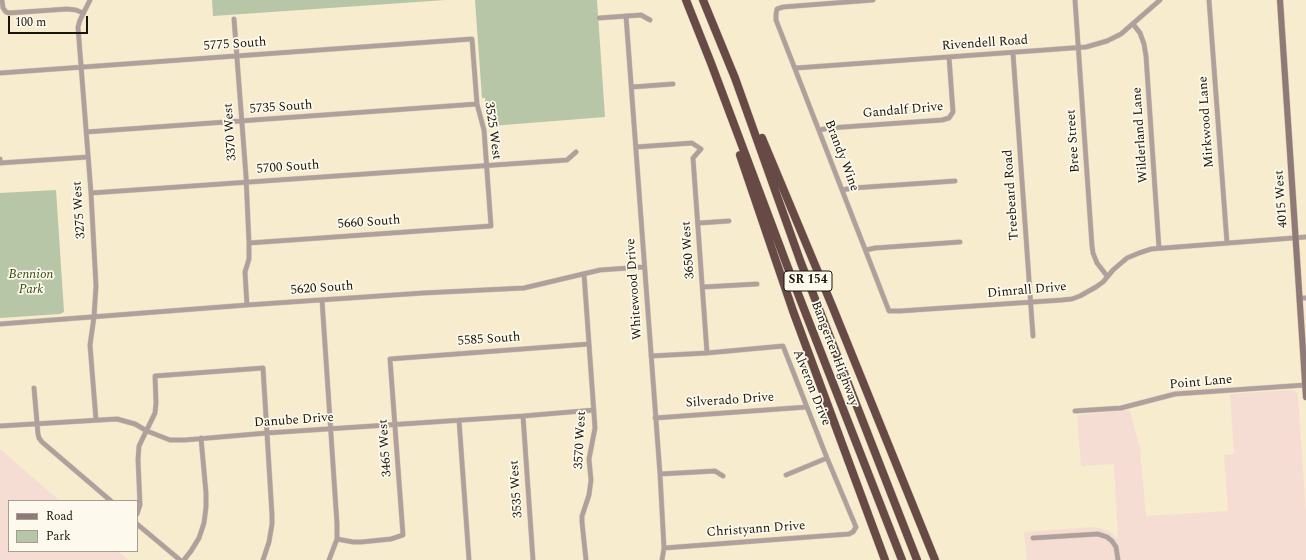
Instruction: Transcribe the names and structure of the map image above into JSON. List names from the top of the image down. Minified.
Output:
{"streets":{"highway":["SR 154","Bangerter Highway"],"street":["Rivendell Road","5775 South","5735 South","Gandalf Drive","Mirkwood Lane","3525 West","3370 West","Wilderland Lane","Bree Street","Brandy Wine","5700 South","Treebeard Road","4015 West","3275 West","5660 South","3650 West","5620 South","Whitewood Drive","Dimrall Drive","5585 South","Point Lane","Alveron Drive","Silverado Drive","Danube Drive","3570 West","3465 West","3535 West","Christyann Drive"]},"crossings":[["Rivendell Road","Gandalf Drive"],["Rivendell Road","Wilderland Lane"],["Rivendell Road","Bree Street"],["Rivendell Road","Brandy Wine"],["Rivendell Road","Treebeard Road"],["5775 South","3525 West"],["5775 South","3370 West"],["5775 South","3275 West"],["5735 South","3525 West"],["5735 South","3370 West"],["5735 South","3275 West"],["Gandalf Drive","Brandy Wine"],["Mirkwood Lane","Dimrall Drive"],["3525 West","5700 South"],["3525 West","5660 South"],["3370 West","5700 South"],["3370 West","5660 South"],["3370 West","5620 South"],["Wilderland Lane","Dimrall Drive"],["Bree Street","Dimrall Drive"],["Brandy Wine","Dimrall Drive"],["5700 South","3275 West"],["Treebeard Road","Dimrall Drive"],["4015 West","Dimrall Drive"],["4015 West","Point Lane"],["3275 West","5620 South"],["3275 West","Danube Drive"],["3650 West","Whitewood Drive"],["3650 West","Alveron Drive"],["5620 South","Whitewood Drive"],["5620 South","3570 West"],["Whitewood Drive","Alveron Drive"],["Whitewood Drive","Silverado Drive"],["Whitewood Drive","Christyann Drive"],["5585 South","3570 West"],["5585 South","3465 West"],["Alveron Drive","Silverado Drive"],["Alveron Drive","Christyann Drive"],["Danube Drive","3570 West"],["Danube Drive","3465 West"],["Danube Drive","3535 West"]],"parks":["Bennion Park"],"legend":["Road","Park"],"scale_bar":"100 m"}
